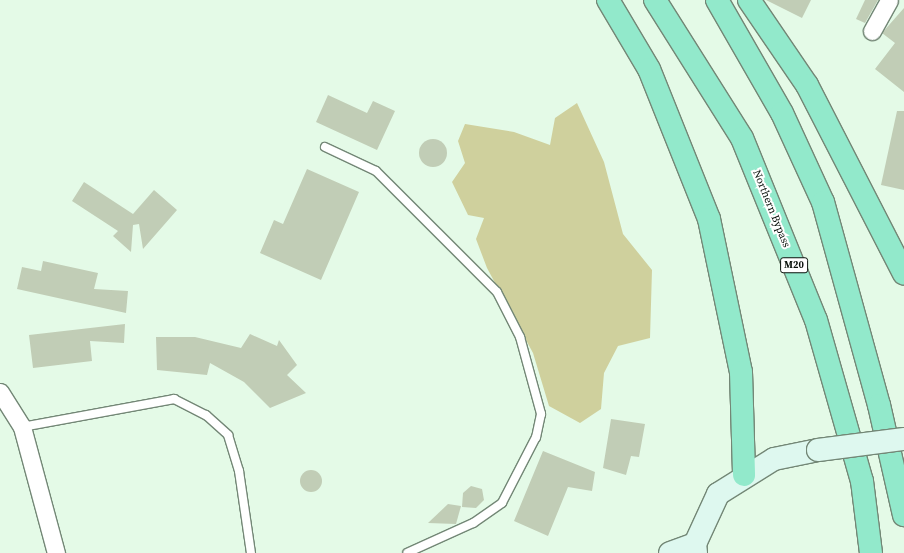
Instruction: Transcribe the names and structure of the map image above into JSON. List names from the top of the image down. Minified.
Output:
{"streets":{"highway":["Northern Bypass","M20"]}}
